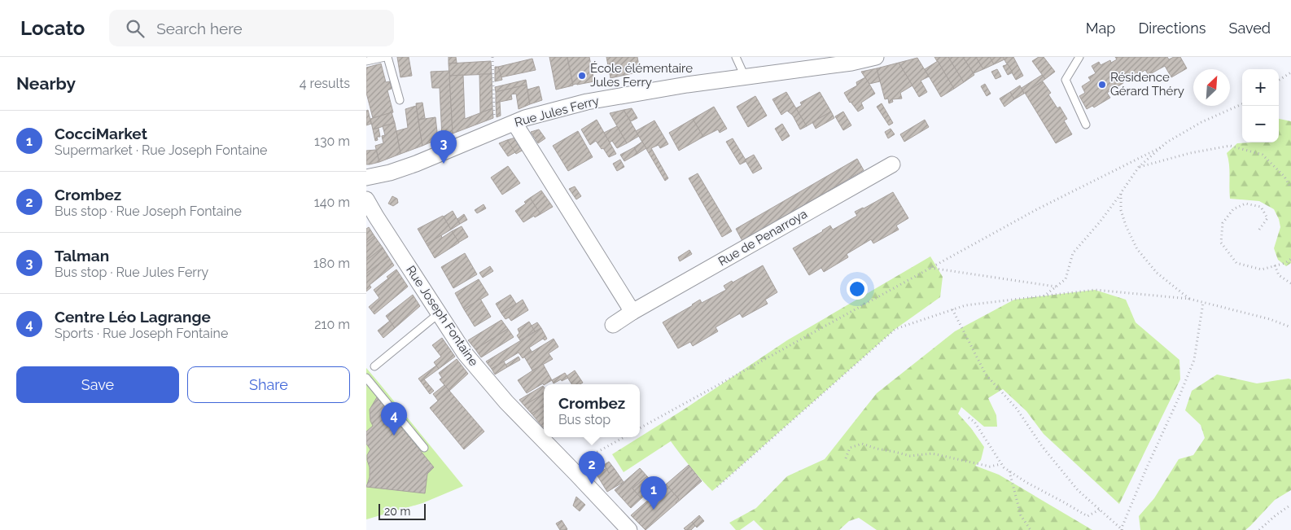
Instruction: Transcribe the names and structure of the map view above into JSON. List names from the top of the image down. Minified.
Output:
{"streets":{"street":["Rue Jules Ferry","Rue de Penarroya","Rue Joseph Fontaine"]},"places":["École élémentaire Jules Ferry","Résidence Gérard Théry"],"scale_bar":"20 m","north":"top right","page":{"header":"Locato","search":"Search here","nav":["Map","Directions","Saved"],"heading":["Nearby","4 results"],"map_buttons":["+","−"],"list":[{"mark":"1","name":"CocciMarket","note":"Supermarket · Rue Joseph Fontaine","value":"130 m"},{"mark":"2","name":"Crombez","note":"Bus stop · Rue Joseph Fontaine","value":"140 m"},{"mark":"3","name":"Talman","note":"Bus stop · Rue Jules Ferry","value":"180 m"},{"mark":"4","name":"Centre Léo Lagrange","note":"Sports · Rue Joseph Fontaine","value":"210 m"}],"pins":["3","4","2","1"],"buttons":["Save","Share"],"popup":["Crombez","Bus stop"],"scale":"20 m"}}
